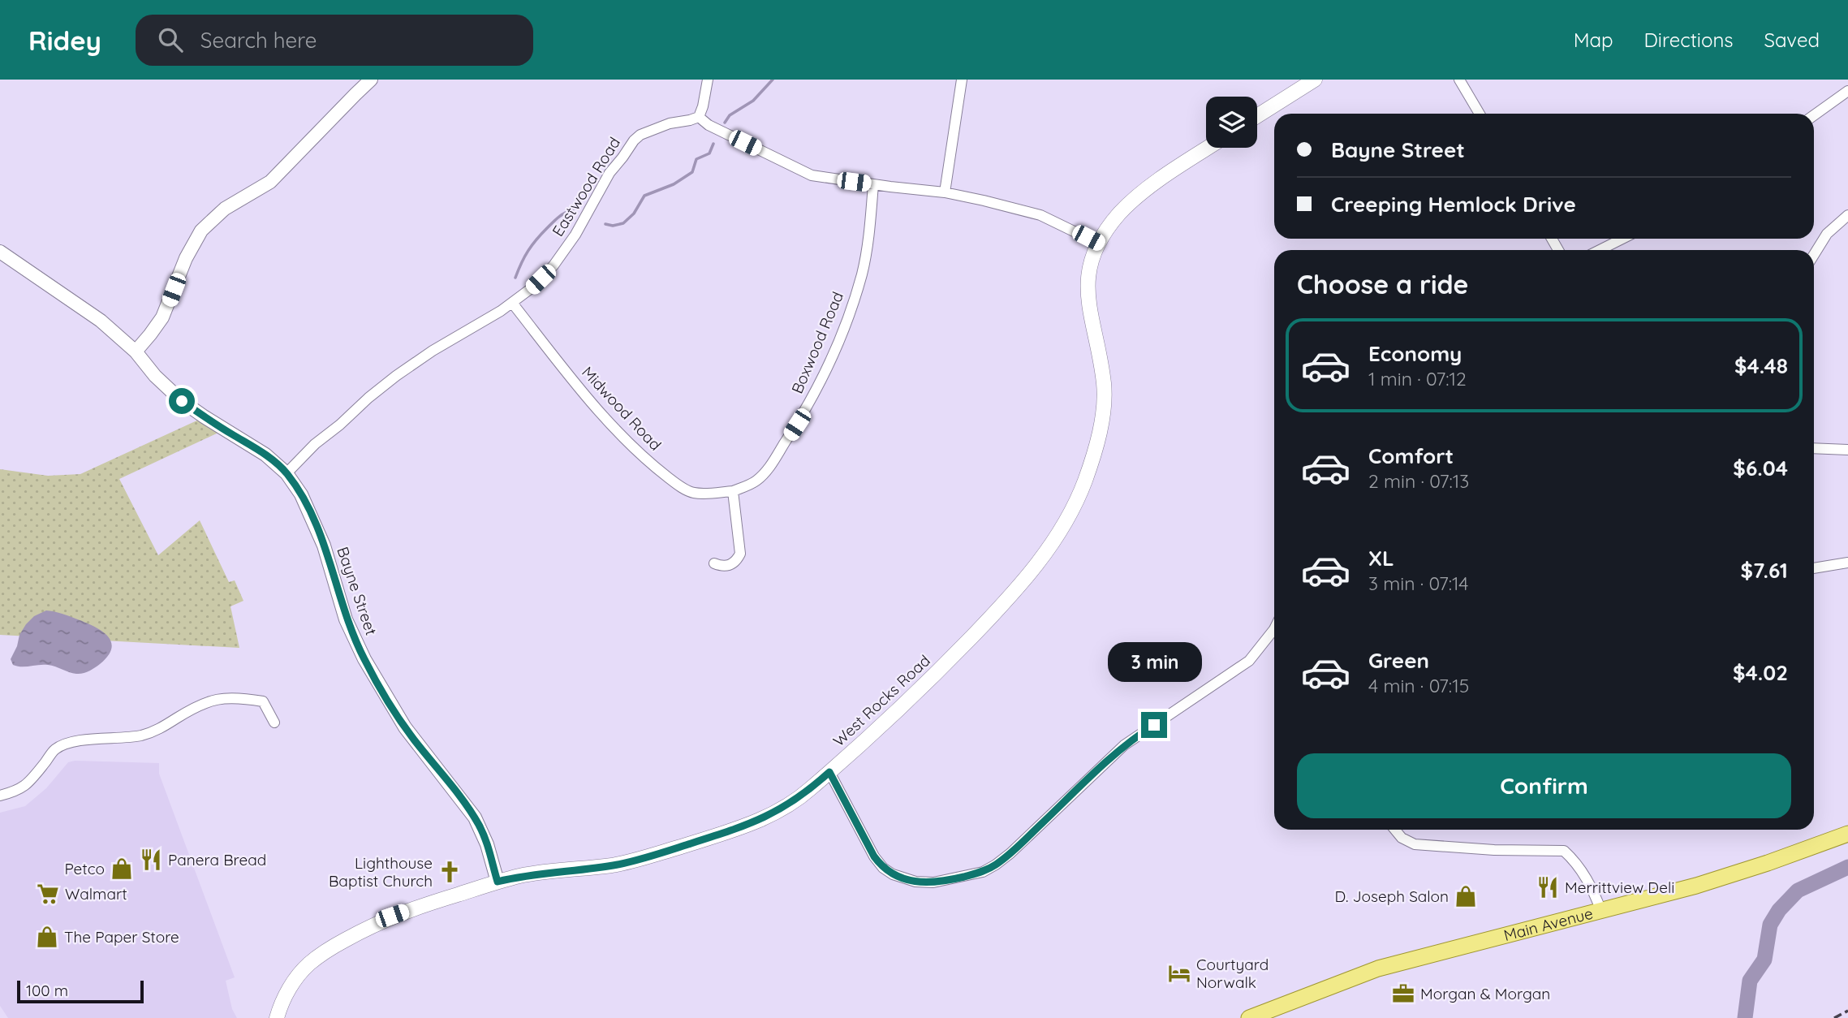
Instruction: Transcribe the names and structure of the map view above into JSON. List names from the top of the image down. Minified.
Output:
{"streets":{"main road":["West Rocks Road","Main Avenue"],"street":["Eastwood Road","Boxwood Road","Midwood Road","Bayne Street"]},"crossings":[["Eastwood Road","Midwood Road"],["Eastwood Road","Bayne Street"],["Boxwood Road","Midwood Road"],["Bayne Street","West Rocks Road"]],"places":{"restaurant":["Panera Bread","Merrittview Deli"],"shop":["Petco","D. Joseph Salon","The Paper Store"],"church":["Lighthouse Baptist Church"],"supermarket":["Walmart"],"hotel":["Courtyard Norwalk"],"office":["Morgan & Morgan"]},"scale_bar":"100 m","page":{"header":"Ridey","search":"Search here","nav":["Map","Directions","Saved"],"banner":["Bayne Street","Creeping Hemlock Drive"],"heading":"Choose a ride","list":[{"name":"Economy","note":"1 min · 07:12","value":"$4.48"},{"name":"Comfort","note":"2 min · 07:13","value":"$6.04"},{"name":"XL","note":"3 min · 07:14","value":"$7.61"},{"name":"Green","note":"4 min · 07:15","value":"$4.02"}],"bubble":"3 min","buttons":"Confirm","scale":"100 m"}}
